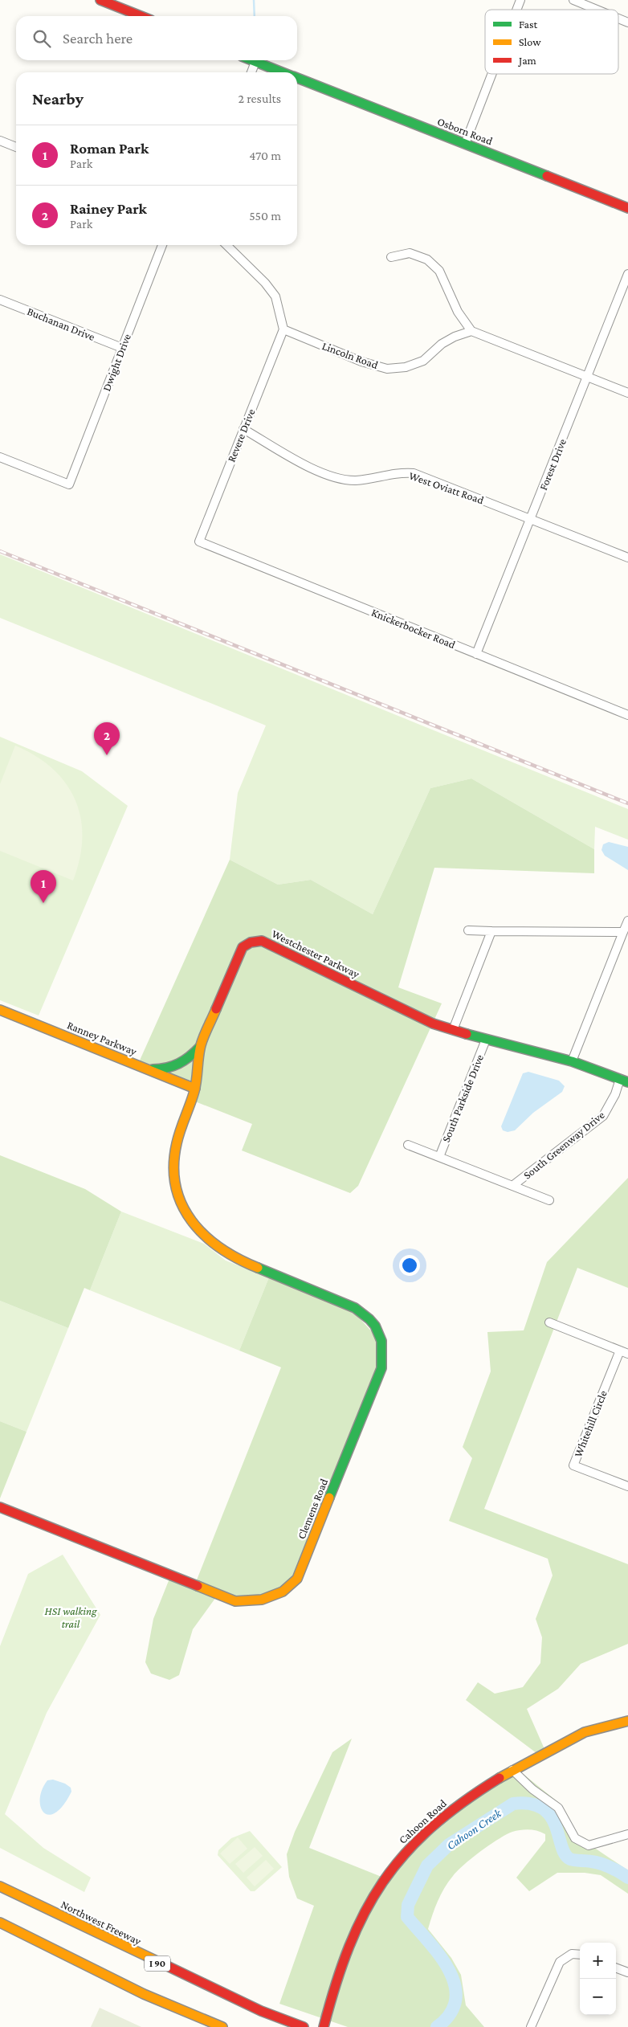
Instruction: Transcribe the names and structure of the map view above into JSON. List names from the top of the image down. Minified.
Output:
{"streets":{"main road":["Osborn Road","Westchester Parkway","Ranney Parkway","Clemens Road","Cahoon Road","Northwest Freeway","I 90"],"street":["Buchanan Drive","Lincoln Road","Dwight Drive","Revere Drive","Forest Drive","West Oviatt Road","Knickerbocker Road","South Parkside Drive","South Greenway Drive","Whitehill Circle"]},"crossings":[["Buchanan Drive","Dwight Drive"],["Lincoln Road","Revere Drive"],["Revere Drive","West Oviatt Road"],["Revere Drive","Knickerbocker Road"],["Forest Drive","West Oviatt Road"],["Forest Drive","Knickerbocker Road"],["Westchester Parkway","Ranney Parkway"],["Westchester Parkway","South Parkside Drive"],["Westchester Parkway","South Greenway Drive"],["Westchester Parkway","Clemens Road"]],"water":["Cahoon Creek"],"parks":["HSI walking trail"],"legend":["Fast","Slow","Jam"],"page":{"search":"Search here","heading":["Nearby","2 results"],"list":[{"mark":"1","name":"Roman Park","note":"Park","value":"470 m"},{"mark":"2","name":"Rainey Park","note":"Park","value":"550 m"}],"pins":["2","1"],"map_buttons":["+","−"]}}
